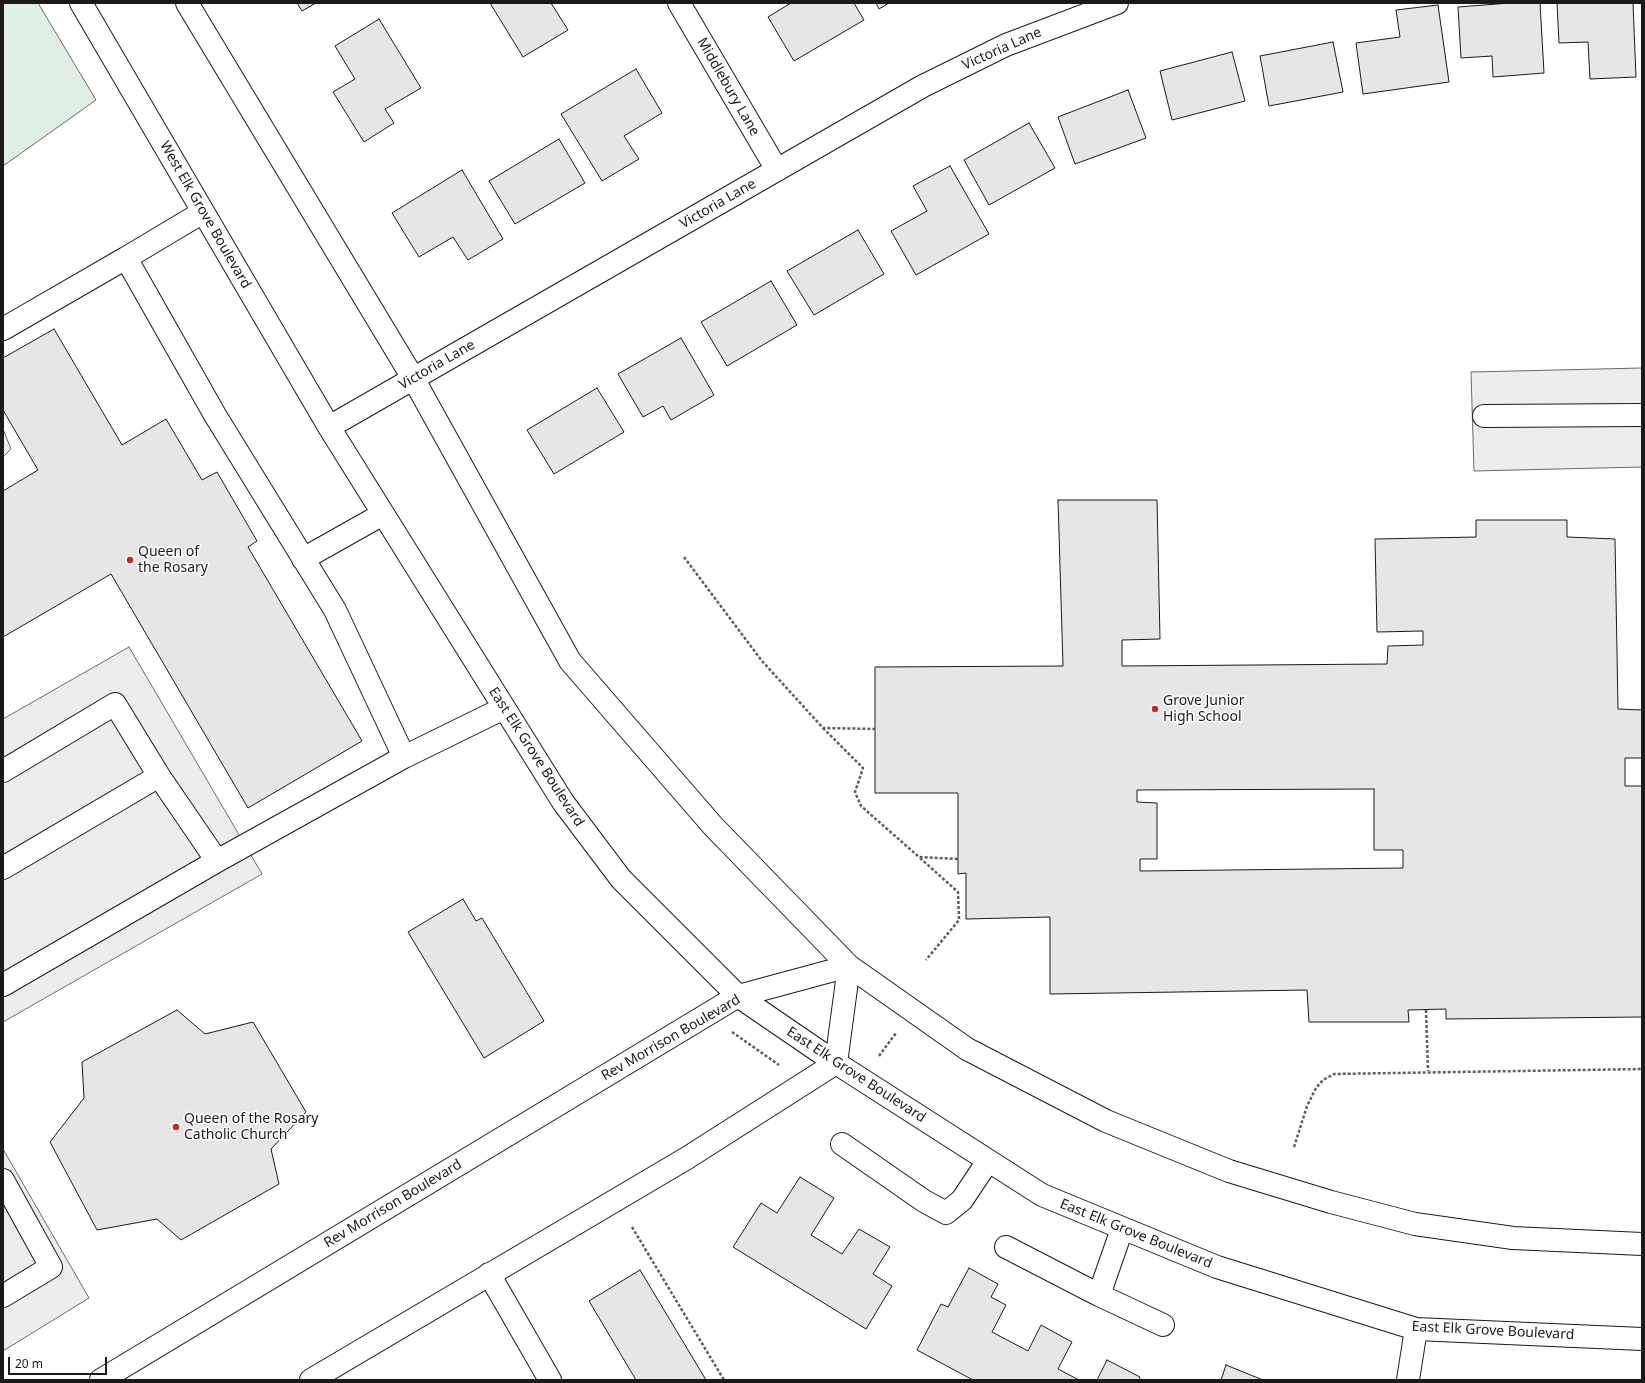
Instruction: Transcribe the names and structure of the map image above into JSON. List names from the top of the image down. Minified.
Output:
{"streets":{"street":["Victoria Lane","Middlebury Lane","West Elk Grove Boulevard","East Elk Grove Boulevard","Rev Morrison Boulevard"]},"crossings":[["Victoria Lane","Middlebury Lane"],["Victoria Lane","West Elk Grove Boulevard"],["Victoria Lane","East Elk Grove Boulevard"],["West Elk Grove Boulevard","East Elk Grove Boulevard"],["East Elk Grove Boulevard","Rev Morrison Boulevard"]],"places":["Queen of the Rosary","Grove Junior High School","Queen of the Rosary Catholic Church"],"scale_bar":"20 m"}
